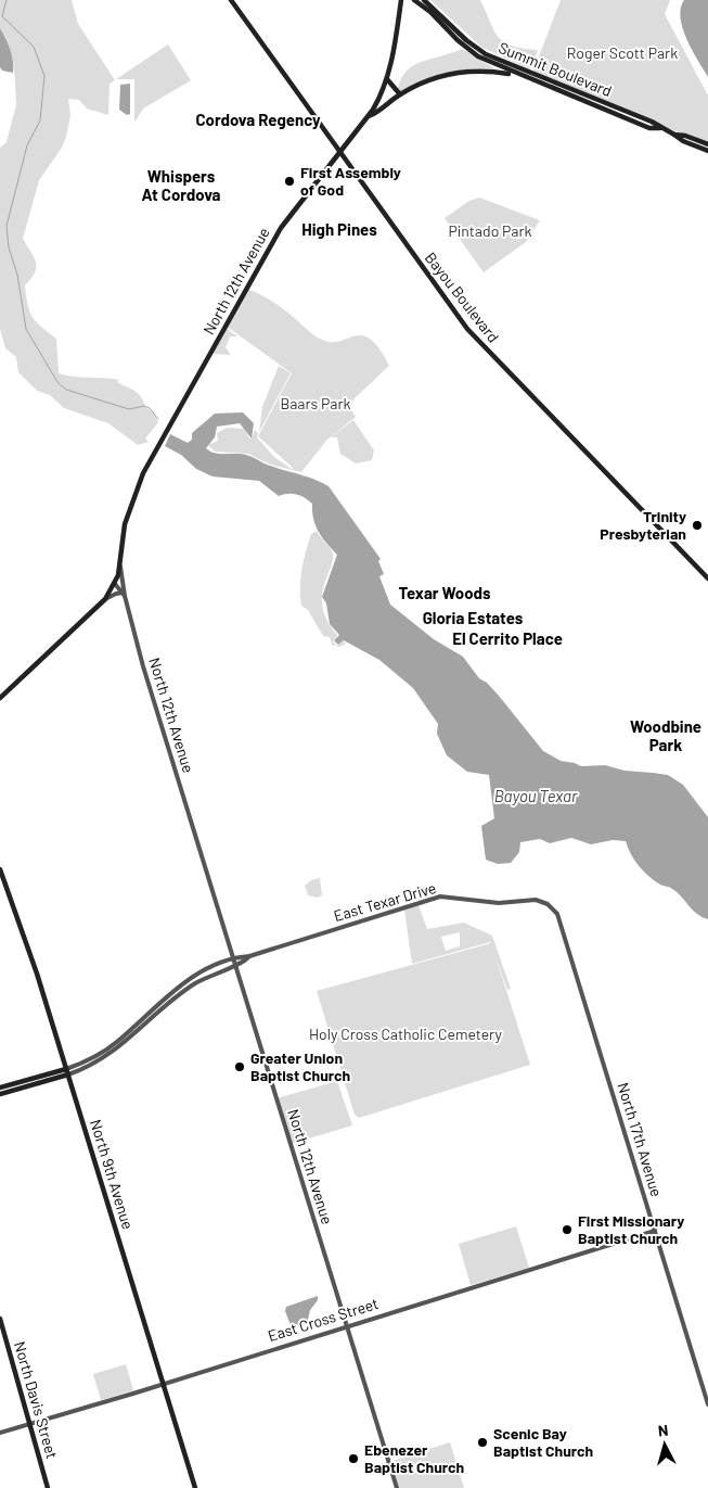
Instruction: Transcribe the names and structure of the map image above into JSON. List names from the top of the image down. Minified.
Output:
{"streets":{"main road":["Summit Boulevard","North 12th Avenue","Bayou Boulevard","North 9th Avenue","North Davis Street"],"street":["East Texar Drive","North 17th Avenue","East Cross Street"]},"crossings":[["Summit Boulevard","North 12th Avenue"],["North 12th Avenue","Bayou Boulevard"],["North 12th Avenue","East Cross Street"],["East Texar Drive","North 17th Avenue"],["North 17th Avenue","East Cross Street"],["North 9th Avenue","East Cross Street"],["East Cross Street","North Davis Street"]],"districts":["Cordova Regency","Whispers At Cordova","High Pines","Texar Woods","Gloria Estates","El Cerrito Place","Woodbine Park"],"water":["Bayou Texar"],"parks":["Roger Scott Park","Pintado Park","Baars Park","Holy Cross Catholic Cemetery"],"places":["First Assembly of God","Trinity Presbyterian","Greater Union Baptist Church","First Missionary Baptist Church","Scenic Bay Baptist Church","Ebenezer Baptist Church"],"north":"top"}
